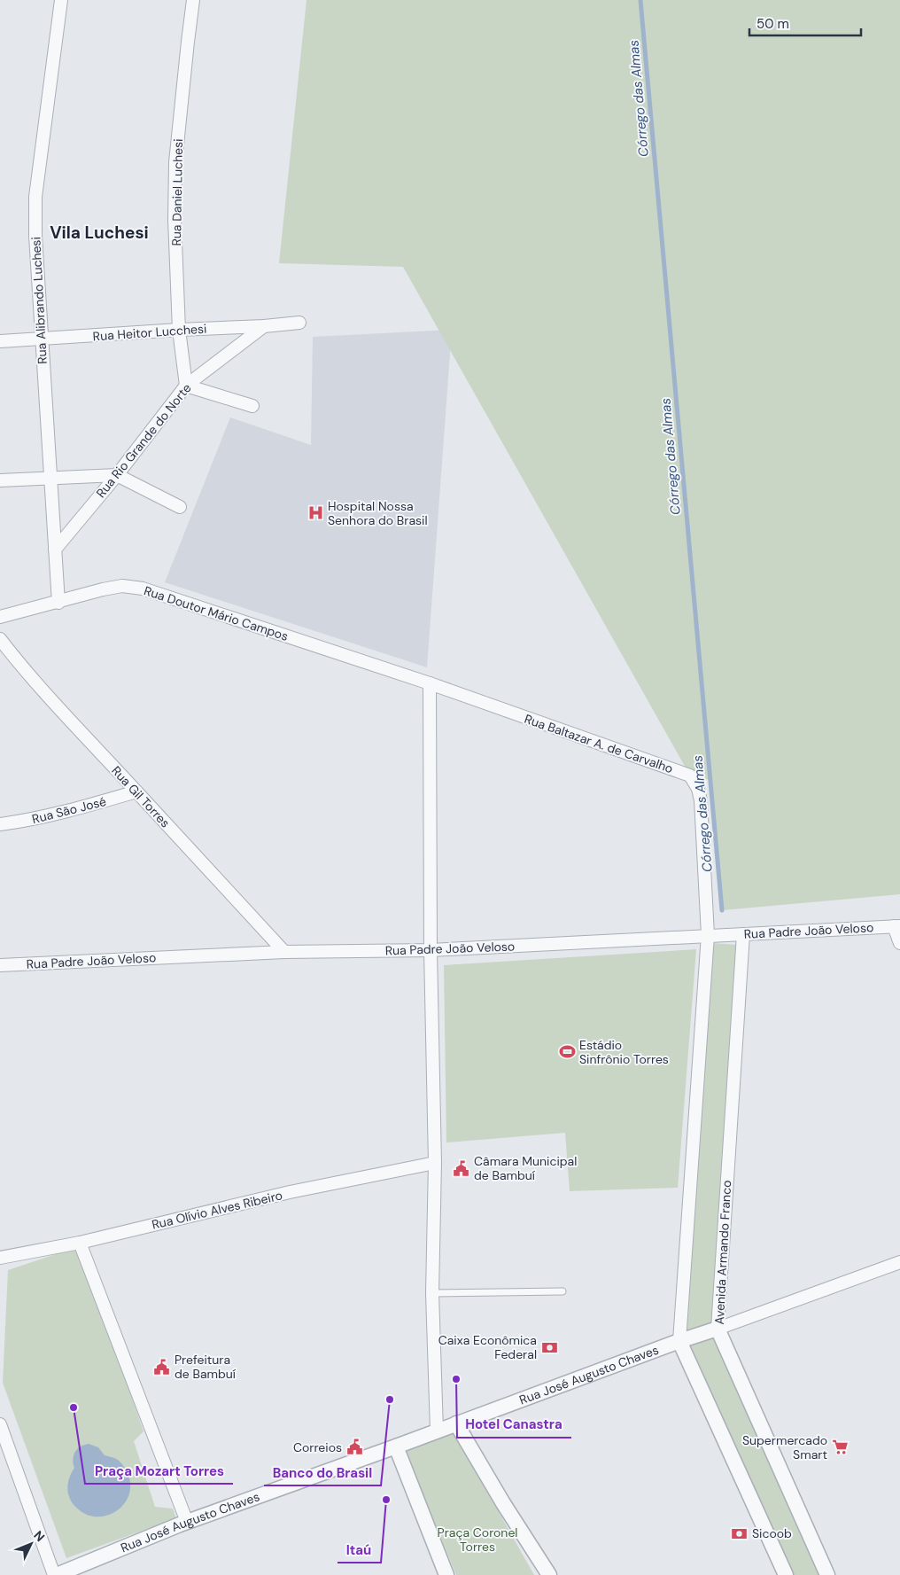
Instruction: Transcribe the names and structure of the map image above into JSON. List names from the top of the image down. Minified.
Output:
{"streets":{"street":["Rua Daniel Luchesi","Rua Alibrando Luchesi","Rua Heitor Lucchesi","Rua Rio Grande do Norte","Rua Doutor Mário Campos","Rua Baltazar A. de Carvalho","Rua Gil Torres","Rua São José","Rua Padre João Veloso","Rua Olívio Alves Ribeiro","Avenida Armando Franco","Rua José Augusto Chaves"]},"crossings":[["Rua Daniel Luchesi","Rua Heitor Lucchesi"],["Rua Daniel Luchesi","Rua Rio Grande do Norte"],["Rua Alibrando Luchesi","Rua Heitor Lucchesi"],["Rua Alibrando Luchesi","Rua Rio Grande do Norte"],["Rua Alibrando Luchesi","Rua Doutor Mário Campos"],["Rua Heitor Lucchesi","Rua Rio Grande do Norte"],["Rua Doutor Mário Campos","Rua Baltazar A. de Carvalho"],["Rua Baltazar A. de Carvalho","Rua Padre João Veloso"],["Rua Gil Torres","Rua São José"],["Rua Gil Torres","Rua Padre João Veloso"],["Rua Padre João Veloso","Avenida Armando Franco"],["Avenida Armando Franco","Rua José Augusto Chaves"]],"districts":["Vila Luchesi"],"water":["Córrego das Almas"],"parks":["Praça Coronel Torres"],"places":{"hospital":["Hospital Nossa Senhora do Brasil"],"sports":["Estádio Sinfrônio Torres"],"public building":["Câmara Municipal de Bambuí","Prefeitura de Bambuí","Correios"],"bank":["Caixa Econômica Federal","Sicoob"],"other":["Hotel Canastra","Banco do Brasil","Praça Mozart Torres","Itaú"],"supermarket":["Supermercado Smart"]},"scale_bar":"50 m","north":"top right"}
